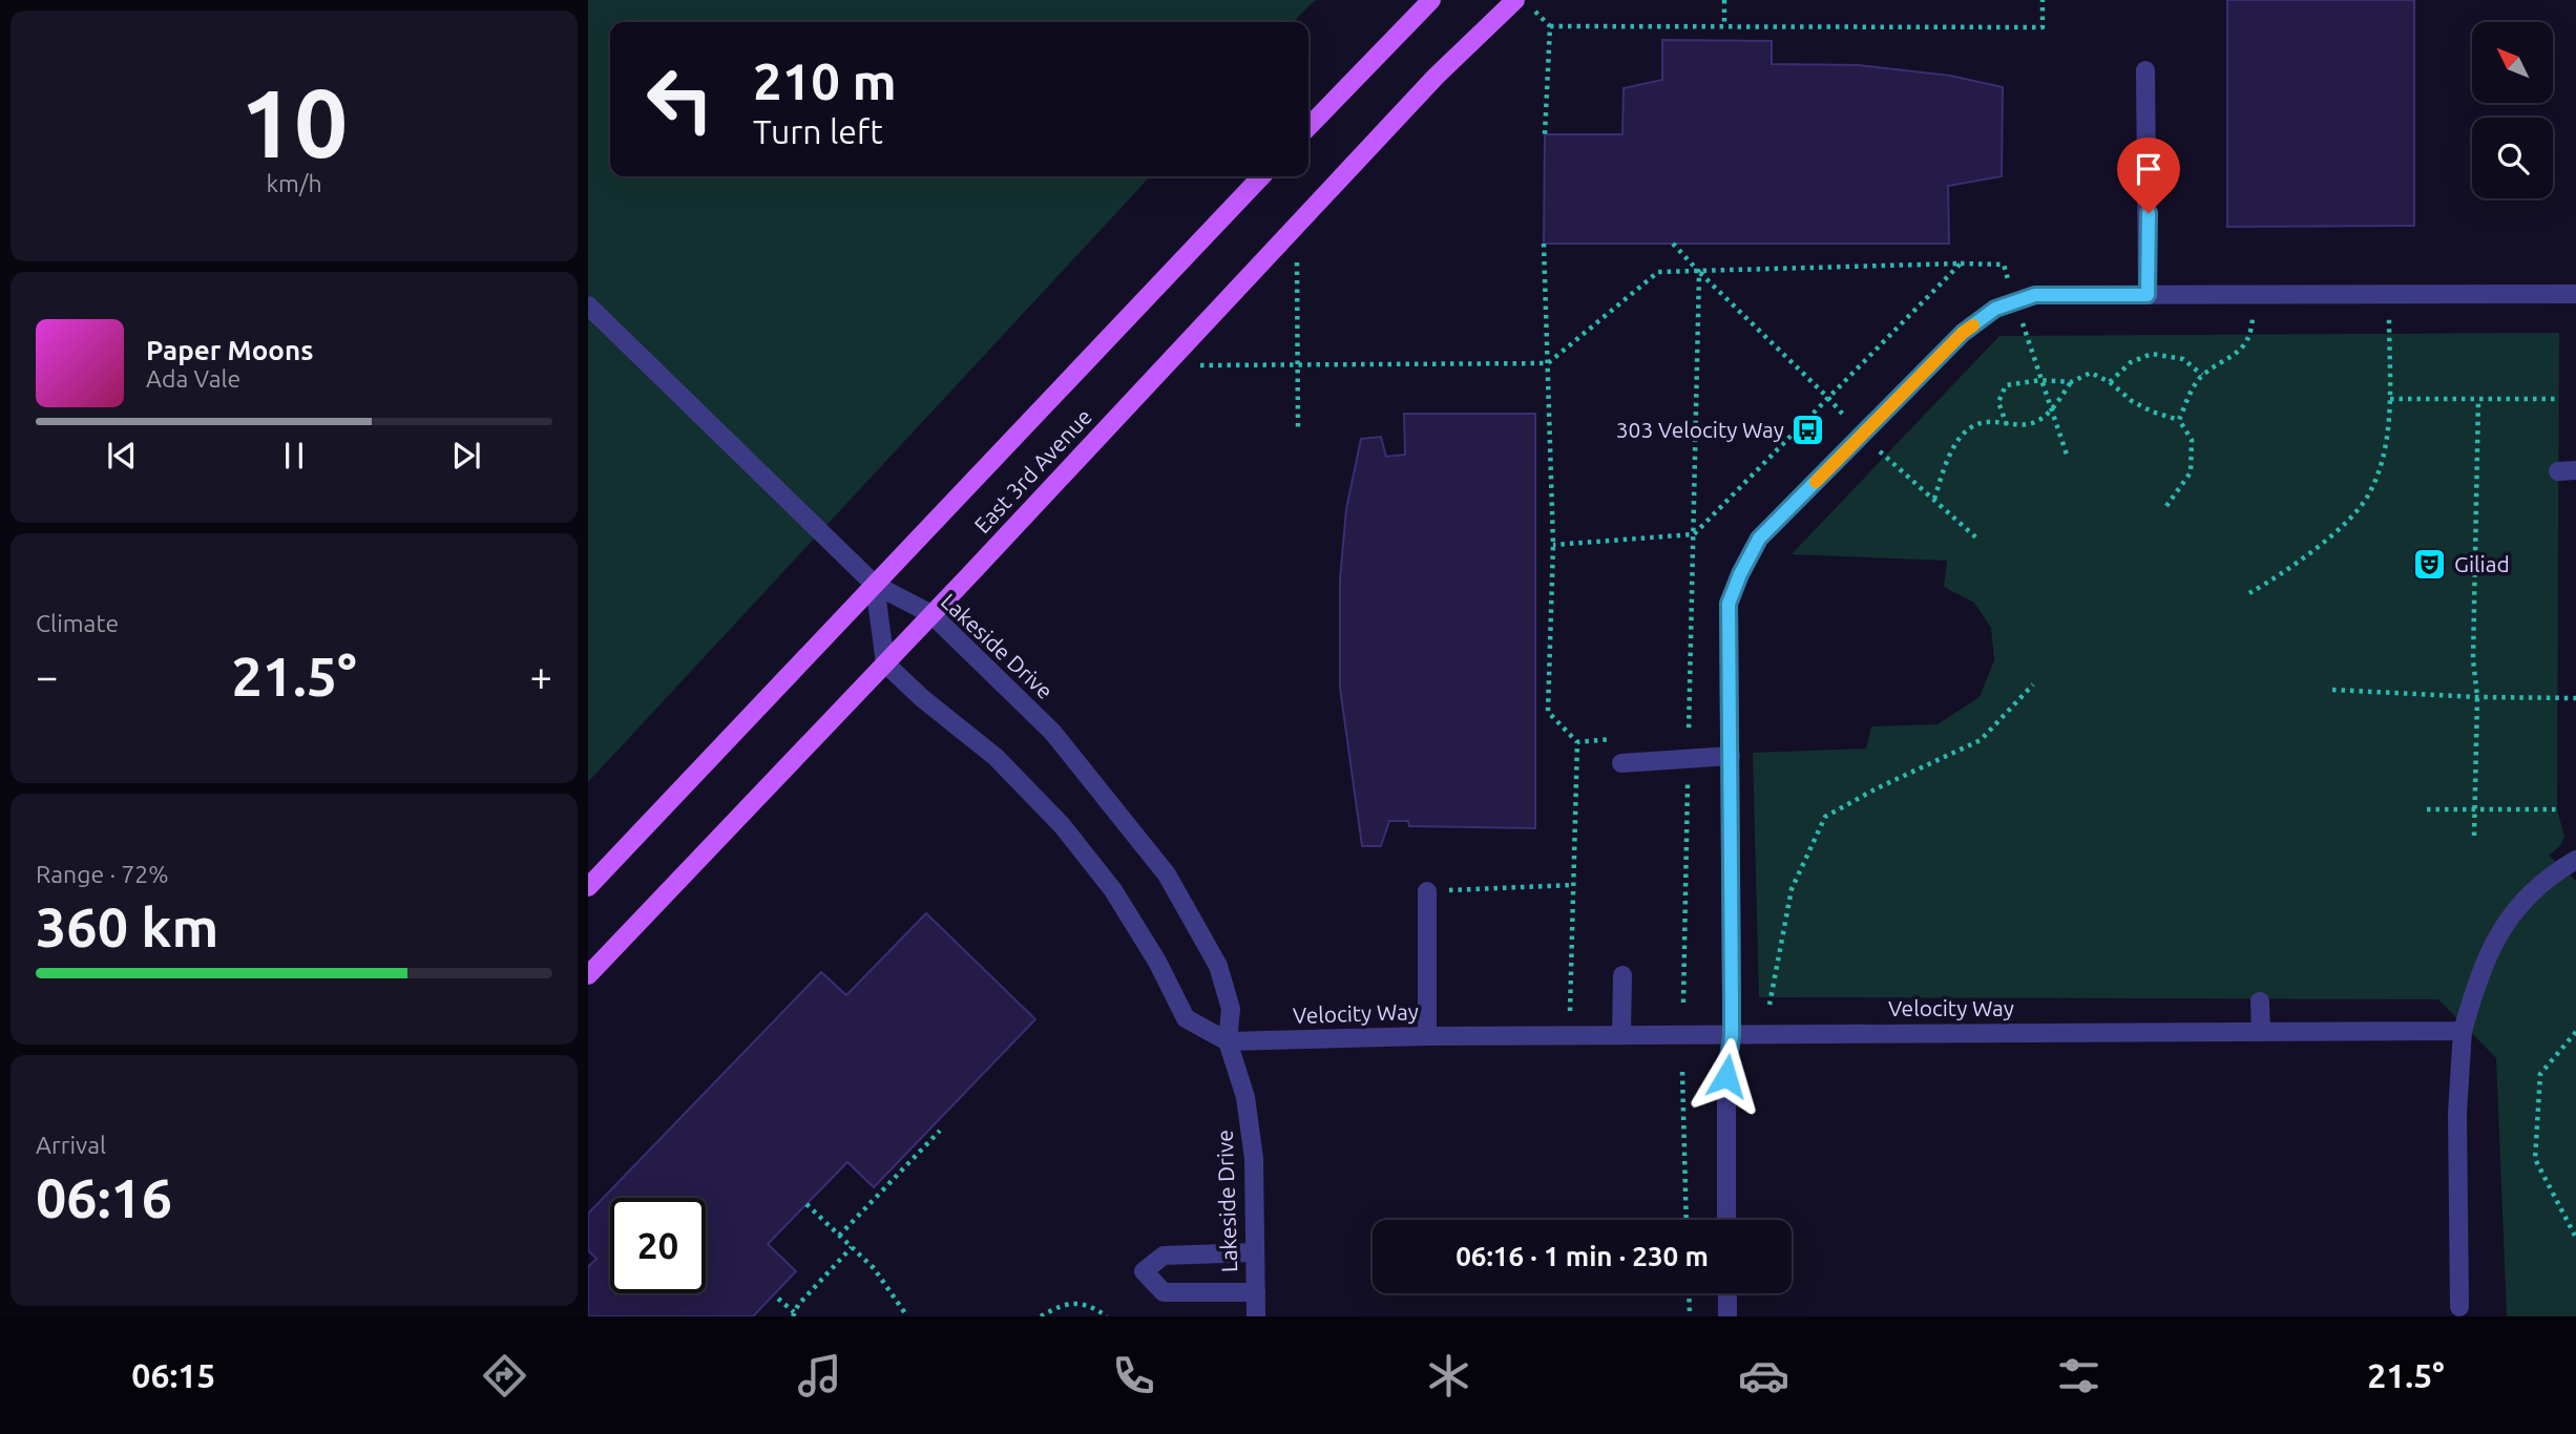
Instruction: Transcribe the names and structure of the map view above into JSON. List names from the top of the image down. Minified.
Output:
{"streets":{"main road":["East 3rd Avenue"],"street":["Lakeside Drive","Velocity Way"]},"crossings":[["East 3rd Avenue","Lakeside Drive"],["Lakeside Drive","Velocity Way"]],"places":{"bus stop":["303 Velocity Way"],"theatre":["Giliad"]},"north":"top left","page":{"tile":[["10","km/h"],"Climate",["Range · 72%","360 km"],["Arrival","06:16"]],"turn":["210 m","Turn left"],"song":["Paper Moons","Ada Vale"],"heat":["−","21.5°","+"],"limit":"20","trip":"06:16 · 1 min · 230 m","tabs":["06:15","21.5°"]}}
